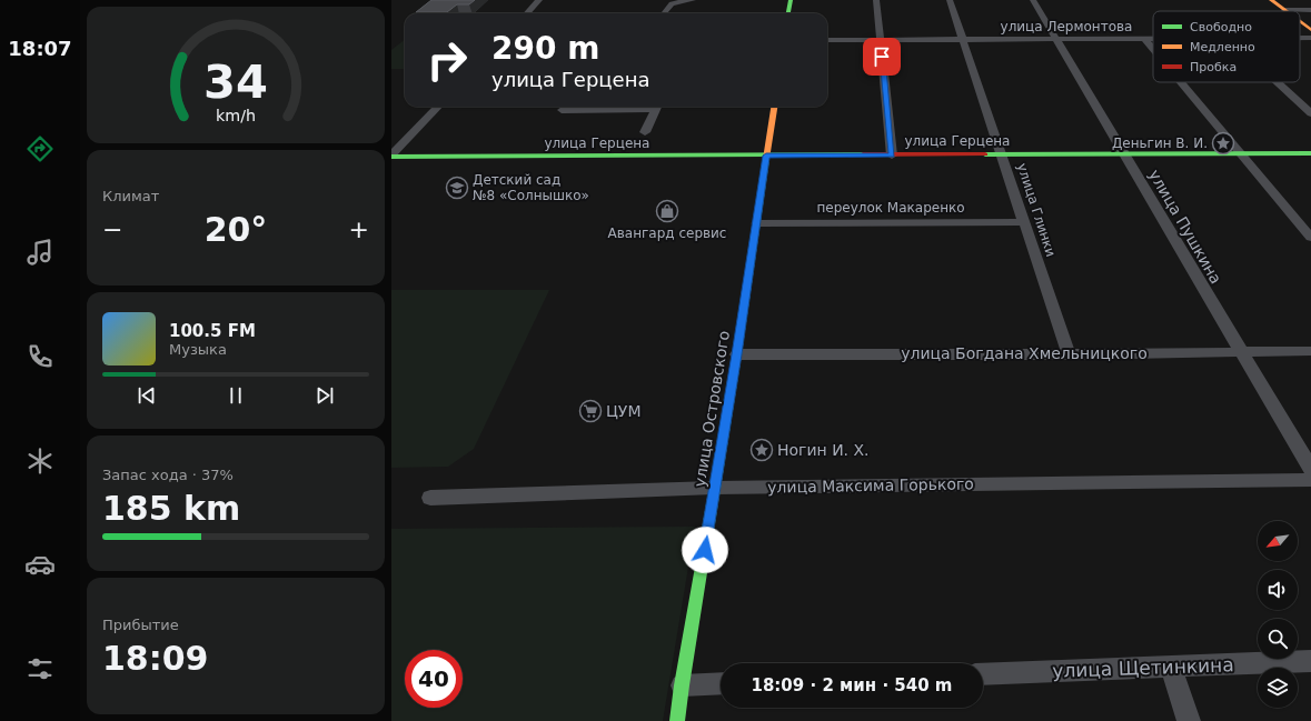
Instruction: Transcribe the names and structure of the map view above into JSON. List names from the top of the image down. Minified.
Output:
{"streets":{"street":["улица Лермонтова","улица Герцена","переулок Макаренко","улица Глинки","улица Пушкина","улица Богдана Хмельницкого","улица Островского","улица Максима Горького","улица Щетинкина"]},"crossings":[["улица Лермонтова","улица Глинки"],["улица Лермонтова","улица Пушкина"],["улица Герцена","улица Глинки"],["улица Герцена","улица Пушкина"],["улица Герцена","улица Островского"],["переулок Макаренко","улица Глинки"],["переулок Макаренко","улица Островского"],["улица Глинки","улица Богдана Хмельницкого"],["улица Пушкина","улица Богдана Хмельницкого"],["улица Богдана Хмельницкого","улица Островского"],["улица Островского","улица Максима Горького"]],"places":{"place":["Деньгин В. И.","Ногин И. Х."],"school or university":["Детский сад №8 «Солнышко»"],"shop":["Авангард сервис"],"supermarket":["ЦУМ"]},"legend":["Свободно","Медленно","Пробка"],"north":"bottom left","page":{"tabs":"18:07","turn":["290 m","улица Герцена"],"tile":["Климат",["Запас хода · 37%","185 km"],["Прибытие","18:09"]],"heat":["−","20°","+"],"song":["100.5 FM","Музыка"],"limit":"40","trip":"18:09 · 2 мин · 540 m","gauge":["34","km/h"]}}
